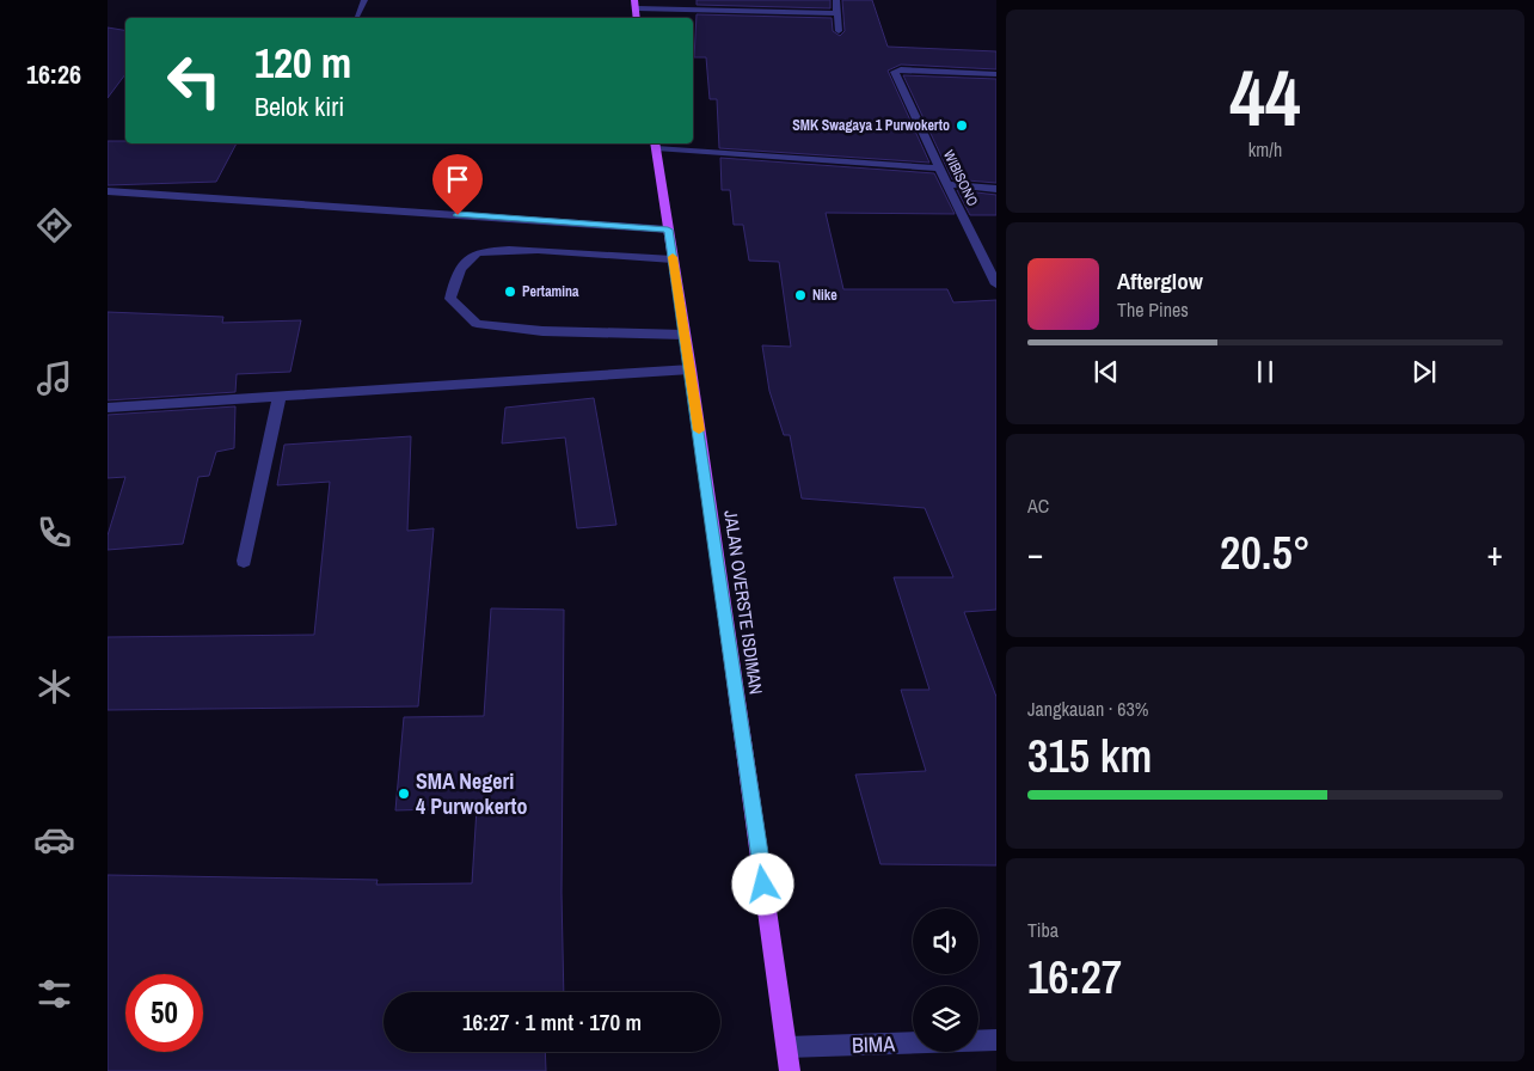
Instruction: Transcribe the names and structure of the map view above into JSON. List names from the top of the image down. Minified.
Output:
{"streets":{"main road":["JALAN OVERSTE ISDIMAN"],"street":["WIBISONO","BIMA"]},"crossings":[["JALAN OVERSTE ISDIMAN","BIMA"]],"places":["SMK Swagaya 1 Purwokerto","Pertamina","Nike","SMA Negeri 4 Purwokerto"],"page":{"tabs":"16:26","tile":[["44","km/h"],"AC",["Jangkauan · 63%","315 km"],["Tiba","16:27"]],"turn":["120 m","Belok kiri"],"song":["Afterglow","The Pines"],"heat":["−","20.5°","+"],"limit":"50","trip":"16:27 · 1 mnt · 170 m"}}
